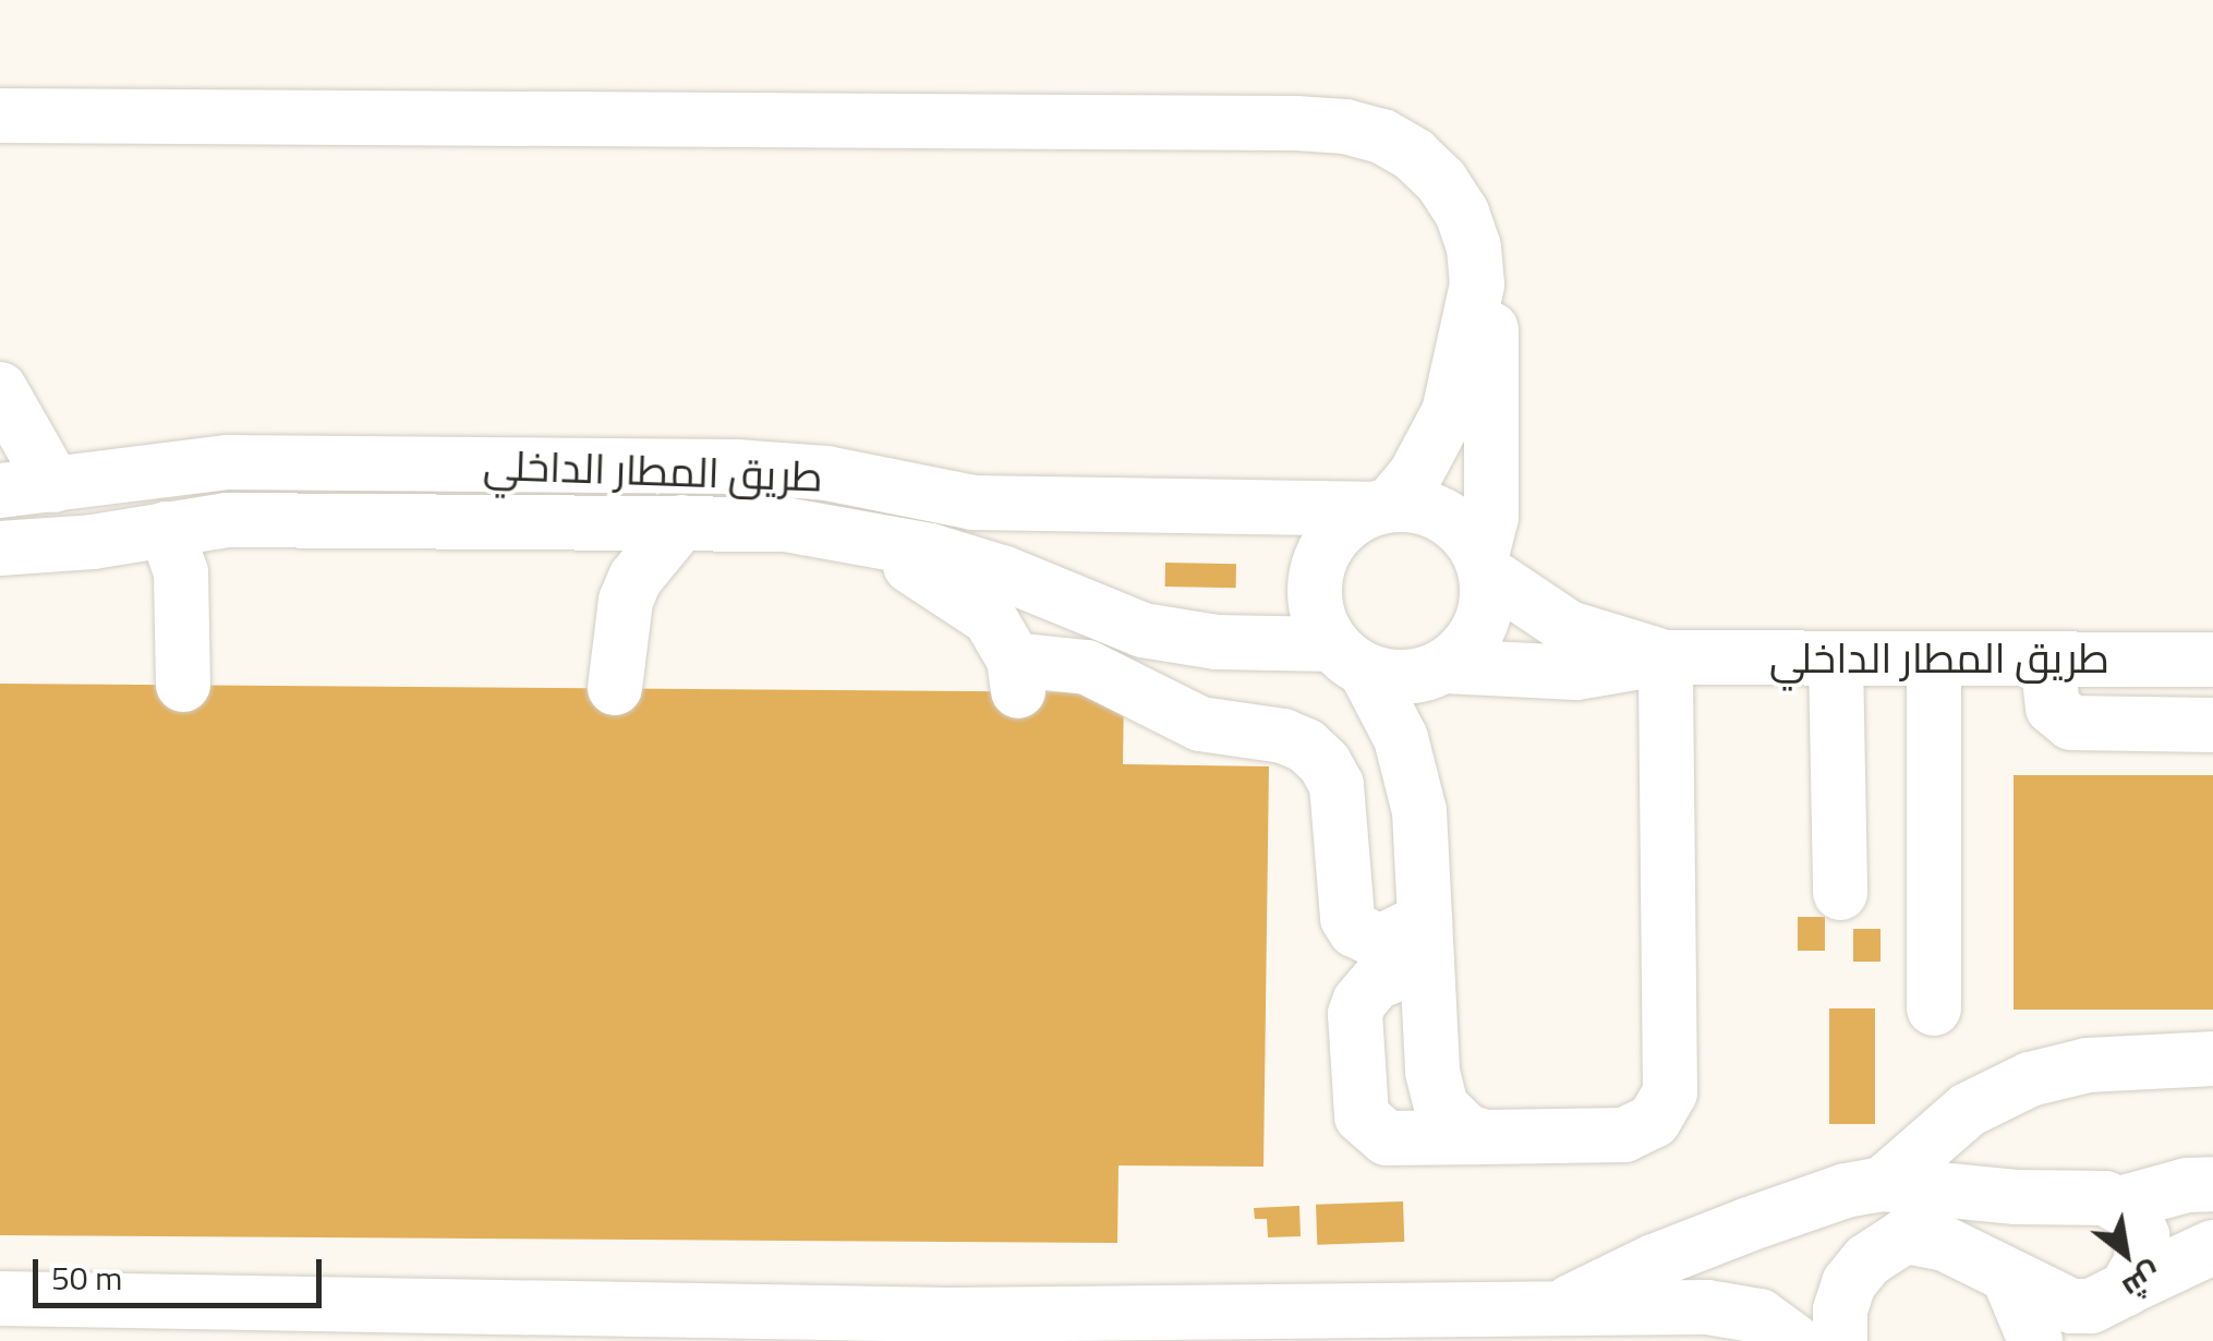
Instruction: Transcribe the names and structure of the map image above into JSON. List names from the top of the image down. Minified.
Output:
{"streets":{"street":["طريق المطار الداخلي"]},"scale_bar":"50 m","north":"bottom right"}
